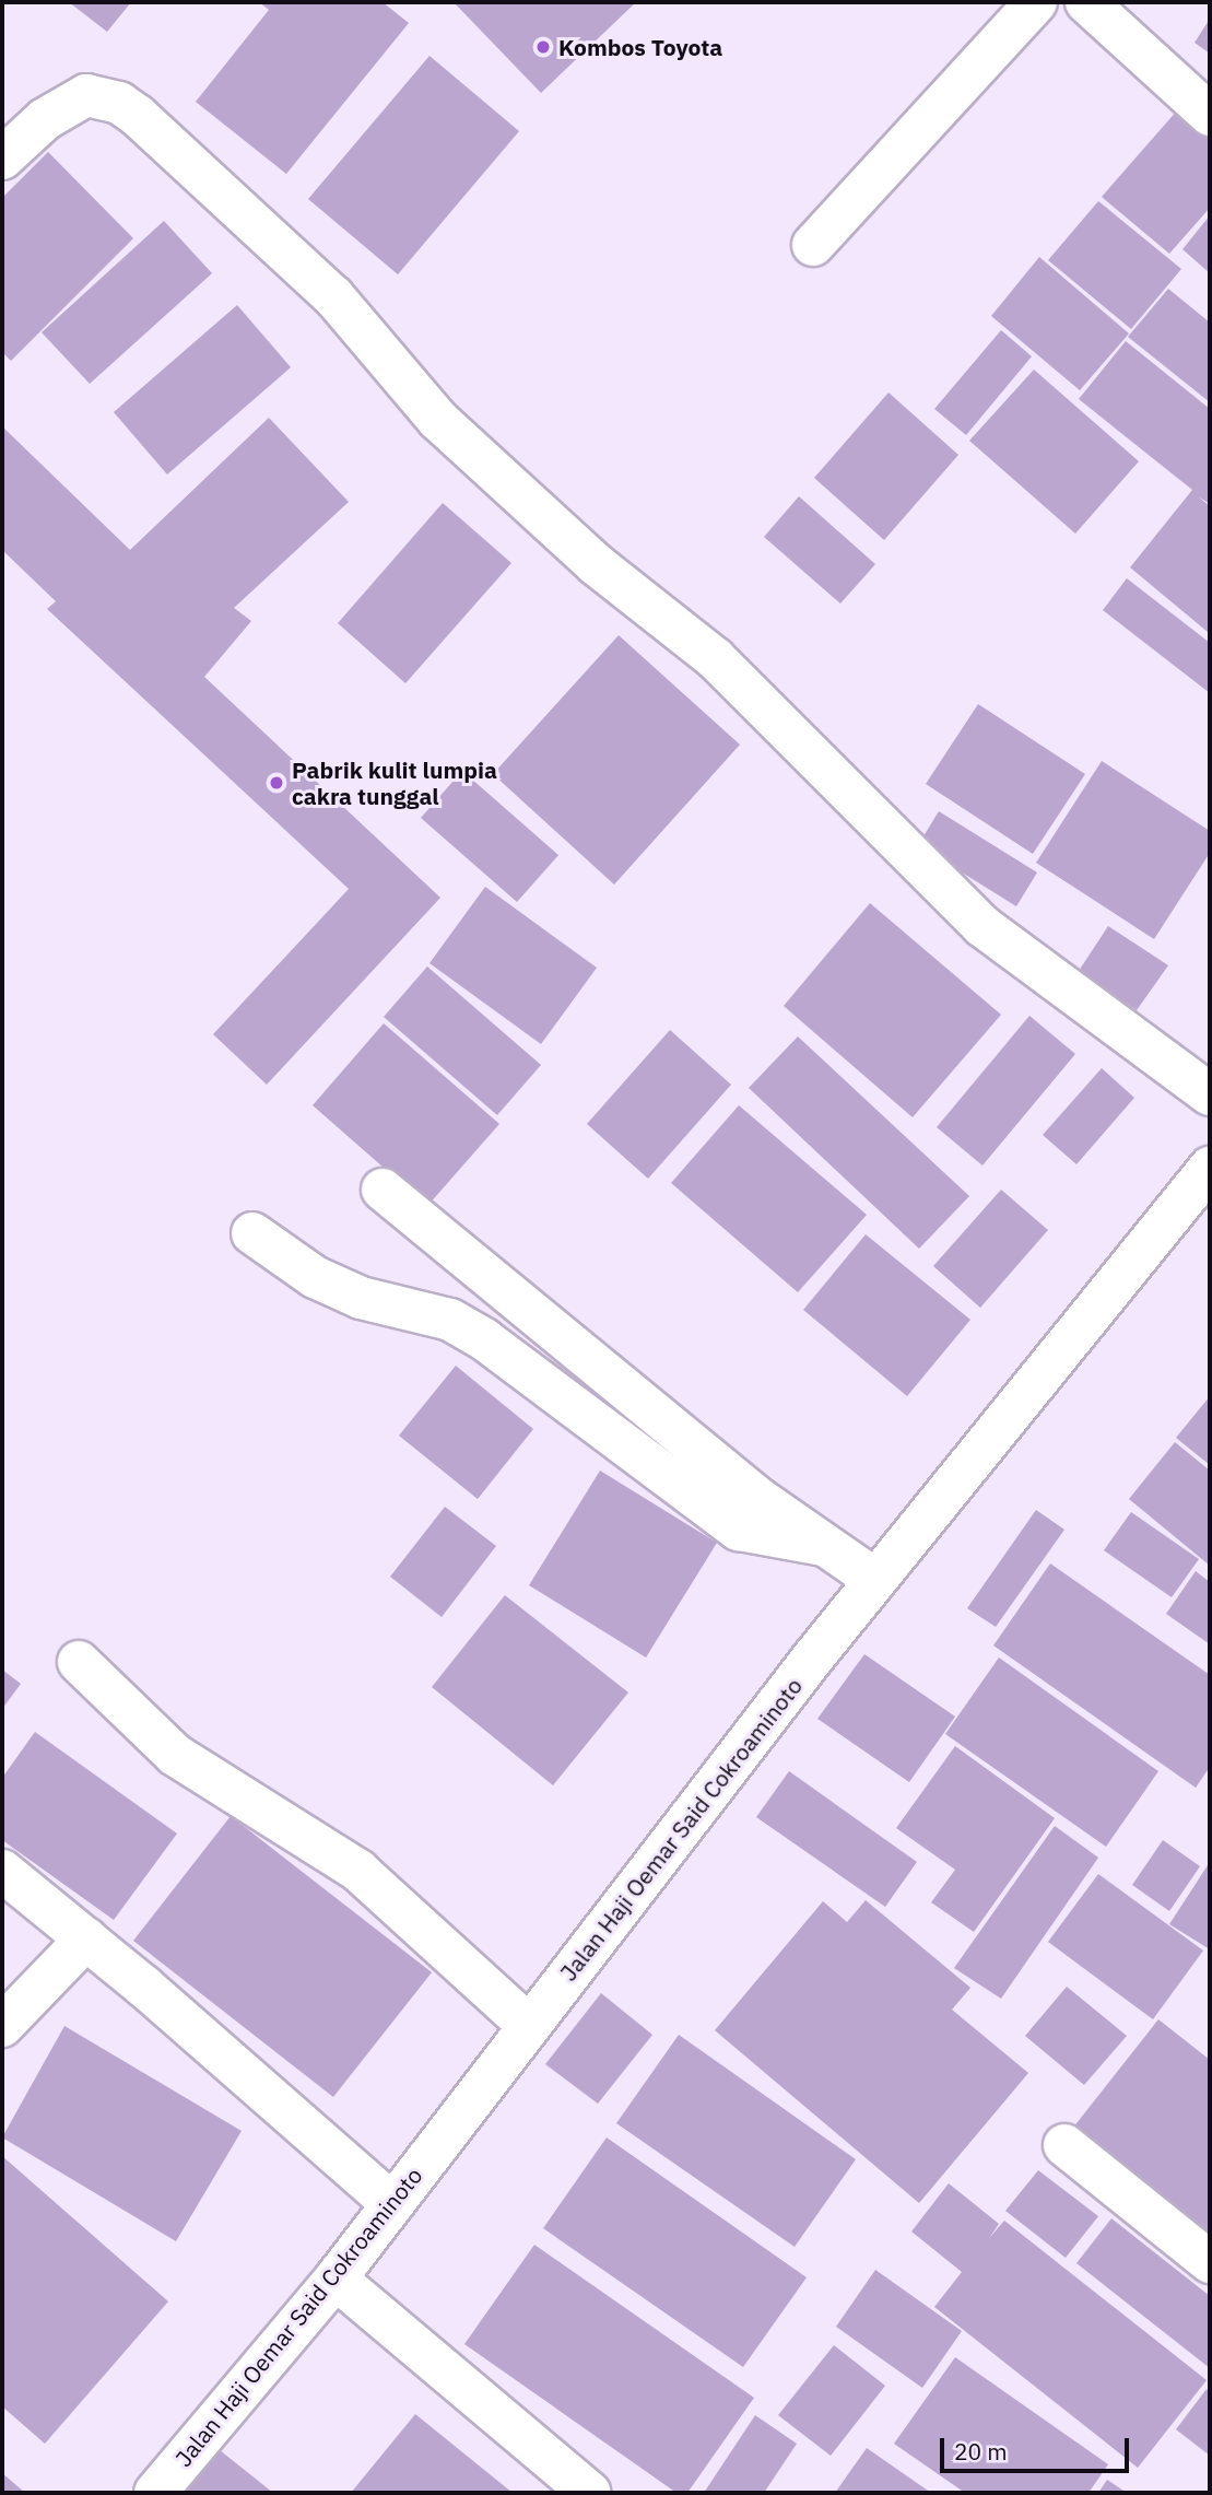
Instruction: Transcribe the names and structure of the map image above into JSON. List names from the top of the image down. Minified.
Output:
{"streets":{"street":["Jalan Haji Oemar Said Cokroaminoto"]},"places":["Kombos Toyota","Pabrik kulit lumpia cakra tunggal"],"scale_bar":"20 m"}
